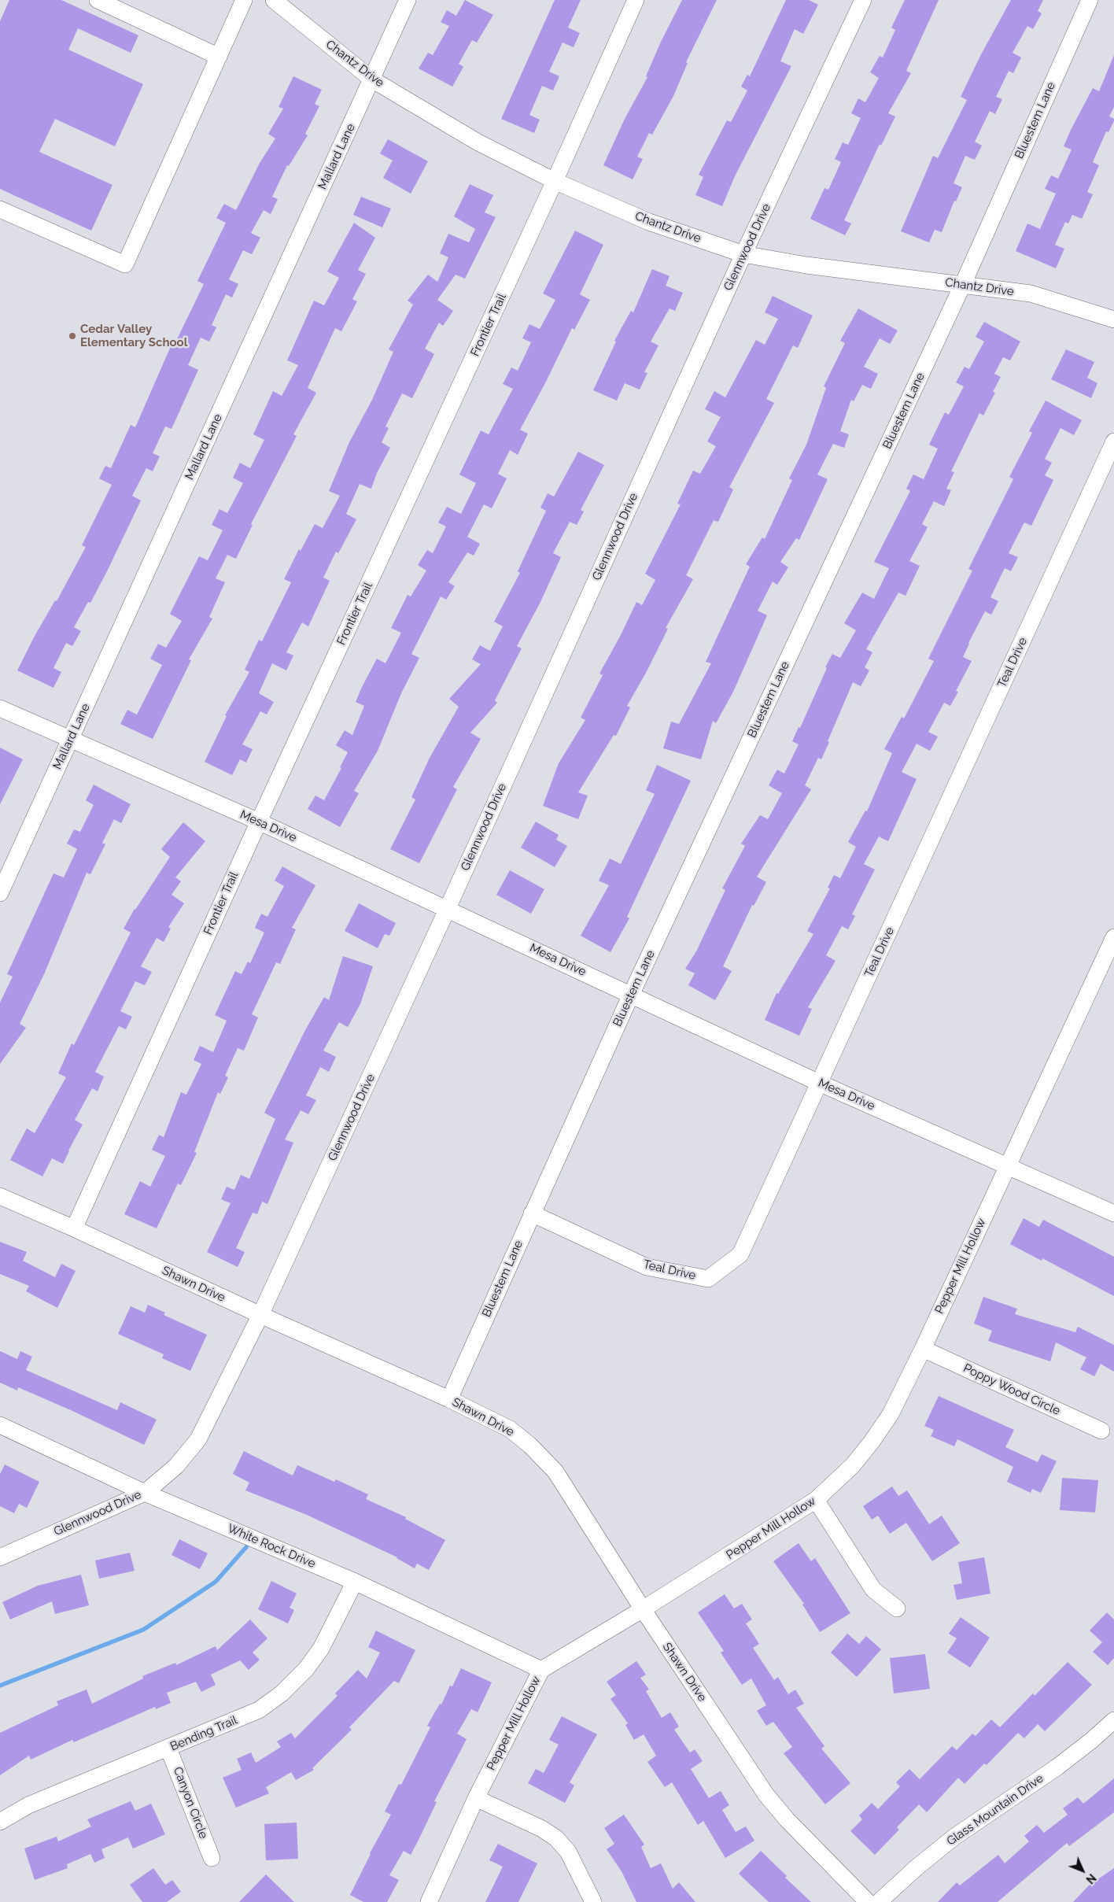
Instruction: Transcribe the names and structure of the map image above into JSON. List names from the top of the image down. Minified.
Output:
{"streets":{"street":["Chantz Drive","Bluestem Lane","Mallard Lane","Glennwood Drive","Frontier Trail","Teal Drive","Mesa Drive","Pepper Mill Hollow","Shawn Drive","Poppy Wood Circle","White Rock Drive","Bending Trail","Canyon Circle","Glass Mountain Drive"]},"crossings":[["Chantz Drive","Bluestem Lane"],["Chantz Drive","Mallard Lane"],["Chantz Drive","Glennwood Drive"],["Chantz Drive","Frontier Trail"],["Bluestem Lane","Teal Drive"],["Bluestem Lane","Mesa Drive"],["Bluestem Lane","Shawn Drive"],["Mallard Lane","Mesa Drive"],["Glennwood Drive","Mesa Drive"],["Glennwood Drive","Shawn Drive"],["Glennwood Drive","White Rock Drive"],["Frontier Trail","Mesa Drive"],["Frontier Trail","Shawn Drive"],["Teal Drive","Mesa Drive"],["Mesa Drive","Pepper Mill Hollow"],["Pepper Mill Hollow","Shawn Drive"],["Pepper Mill Hollow","Poppy Wood Circle"],["Pepper Mill Hollow","White Rock Drive"],["White Rock Drive","Bending Trail"],["Bending Trail","Canyon Circle"]],"places":["Cedar Valley Elementary School"],"north":"bottom right"}
